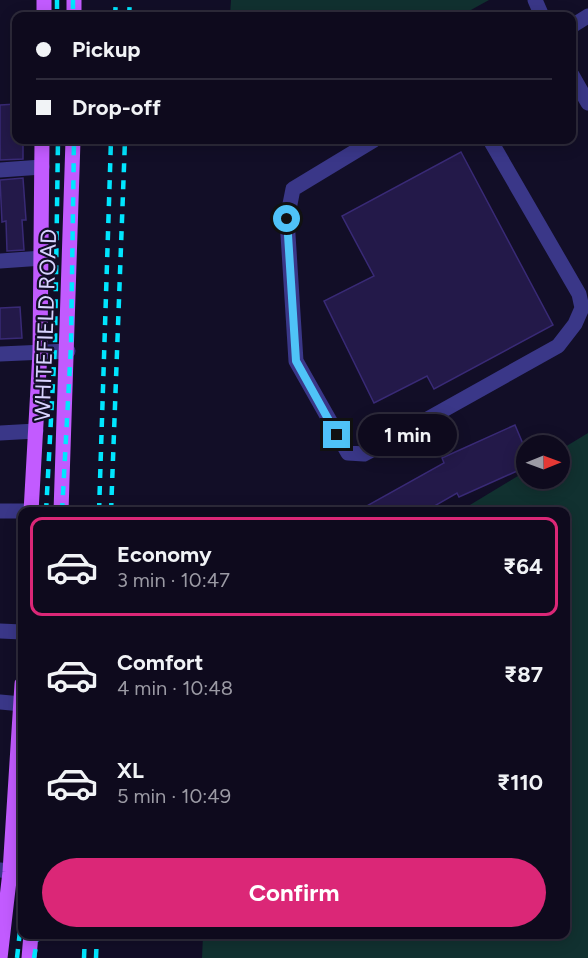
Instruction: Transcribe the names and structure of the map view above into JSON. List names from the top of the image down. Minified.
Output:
{"streets":{"main road":["WHITEFIELD ROAD"]},"north":"right","page":{"banner":["Pickup","Drop-off"],"bubble":"1 min","list":[{"name":"Economy","note":"3 min · 10:47","value":"₹64"},{"name":"Comfort","note":"4 min · 10:48","value":"₹87"},{"name":"XL","note":"5 min · 10:49","value":"₹110"}],"buttons":"Confirm"}}
